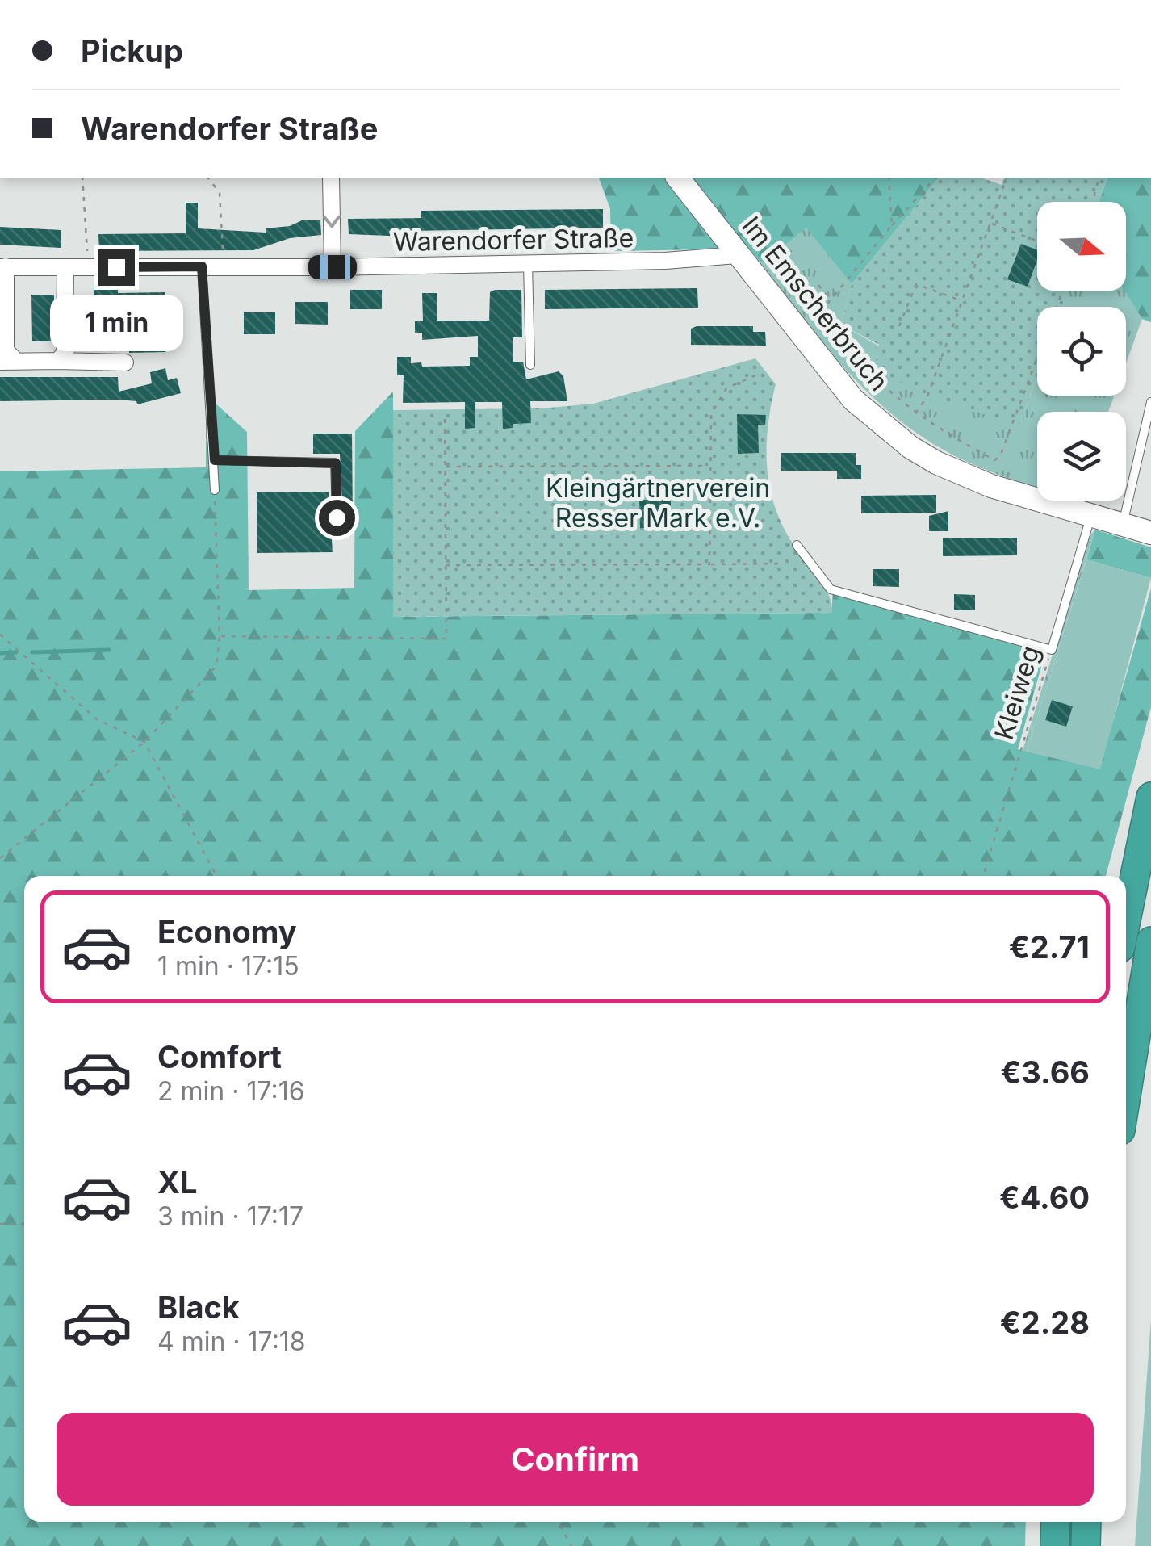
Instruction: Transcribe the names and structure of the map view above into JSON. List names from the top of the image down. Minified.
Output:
{"streets":{"street":["Warendorfer Straße","Im Emscherbruch"],"lane":["Kleiweg"]},"crossings":[["Warendorfer Straße","Im Emscherbruch"],["Im Emscherbruch","Kleiweg"]],"parks":["Kleingärtnerverein Resser Mark e.V."],"north":"right","page":{"banner":["Pickup","Warendorfer Straße"],"bubble":"1 min","list":[{"name":"Economy","note":"1 min · 17:15","value":"€2.71"},{"name":"Comfort","note":"2 min · 17:16","value":"€3.66"},{"name":"XL","note":"3 min · 17:17","value":"€4.60"},{"name":"Black","note":"4 min · 17:18","value":"€2.28"}],"buttons":"Confirm"}}
